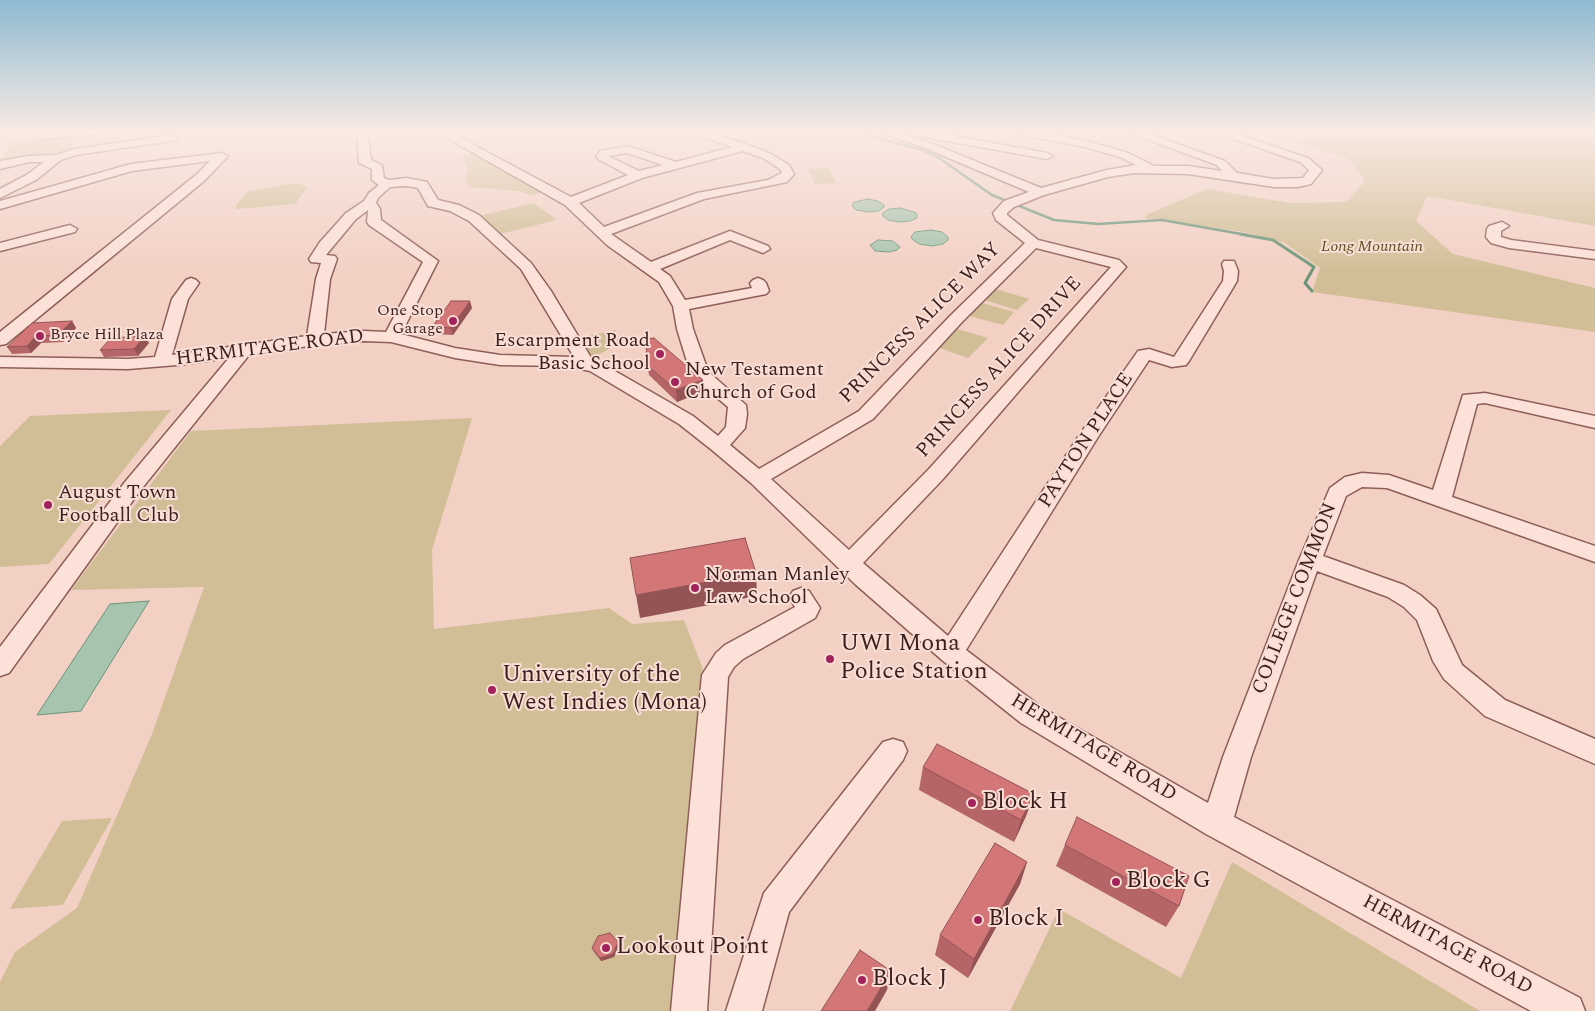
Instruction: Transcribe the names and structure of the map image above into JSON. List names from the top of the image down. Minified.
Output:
{"streets":{"street":["PRINCESS ALICE WAY","HERMITAGE ROAD","PRINCESS ALICE DRIVE","PAYTON PLACE","COLLEGE COMMON"]},"crossings":[["PRINCESS ALICE WAY","HERMITAGE ROAD"],["PRINCESS ALICE WAY","PRINCESS ALICE DRIVE"],["HERMITAGE ROAD","PRINCESS ALICE DRIVE"],["HERMITAGE ROAD","PAYTON PLACE"],["HERMITAGE ROAD","COLLEGE COMMON"]],"parks":["Long Mountain"],"places":["One Stop Garage","Bryce Hill Plaza","Escarpment Road Basic School","New Testament Church of God","August Town Football Club","Norman Manley Law School","UWI Mona Police Station","University of the West Indies (Mona)","Block H","Block G","Block I","Lookout Point","Block J"]}
